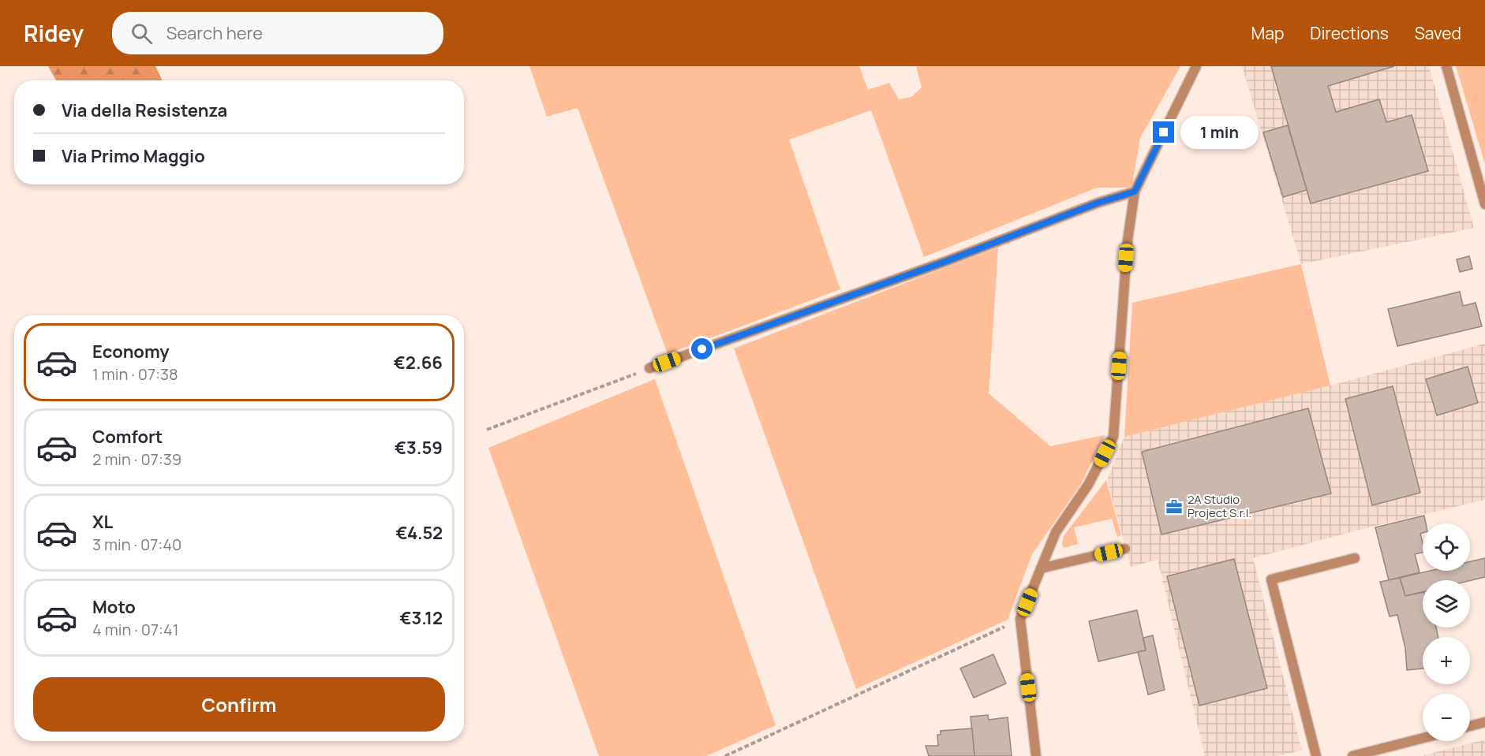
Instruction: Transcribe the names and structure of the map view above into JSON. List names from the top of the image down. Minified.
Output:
{"places":{"office":["2A Studio Project S.r.l."]},"page":{"header":"Ridey","search":"Search here","nav":["Map","Directions","Saved"],"banner":["Via della Resistenza","Via Primo Maggio"],"bubble":"1 min","list":[{"name":"Economy","note":"1 min · 07:38","value":"€2.66"},{"name":"Comfort","note":"2 min · 07:39","value":"€3.59"},{"name":"XL","note":"3 min · 07:40","value":"€4.52"},{"name":"Moto","note":"4 min · 07:41","value":"€3.12"}],"map_buttons":["+","−"],"buttons":"Confirm"}}
